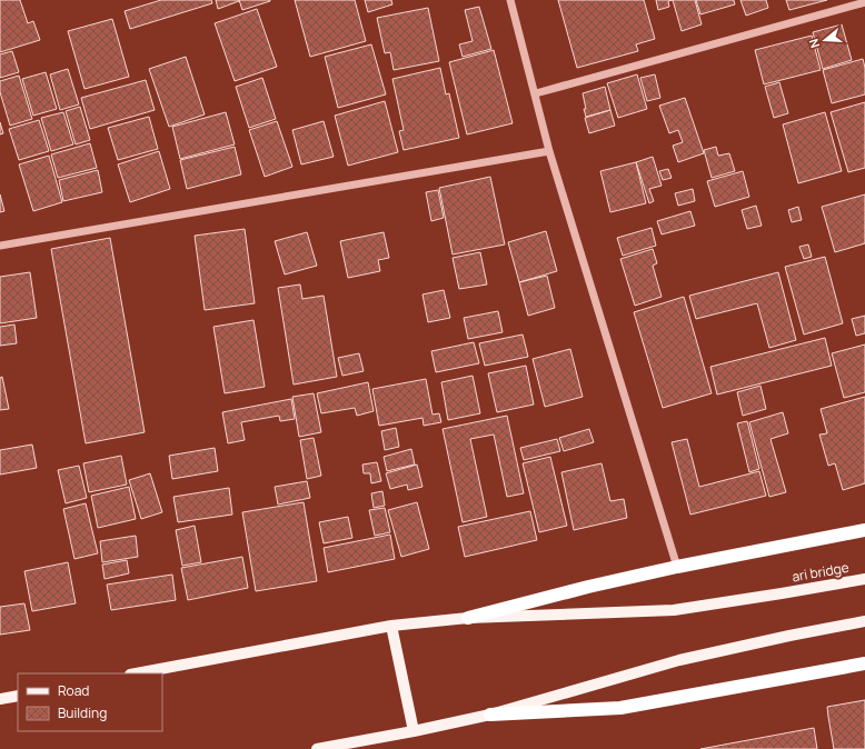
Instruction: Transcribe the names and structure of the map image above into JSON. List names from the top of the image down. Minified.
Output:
{"streets":{"main road":["ari bridge"]},"legend":["Road","Building"],"north":"left"}
